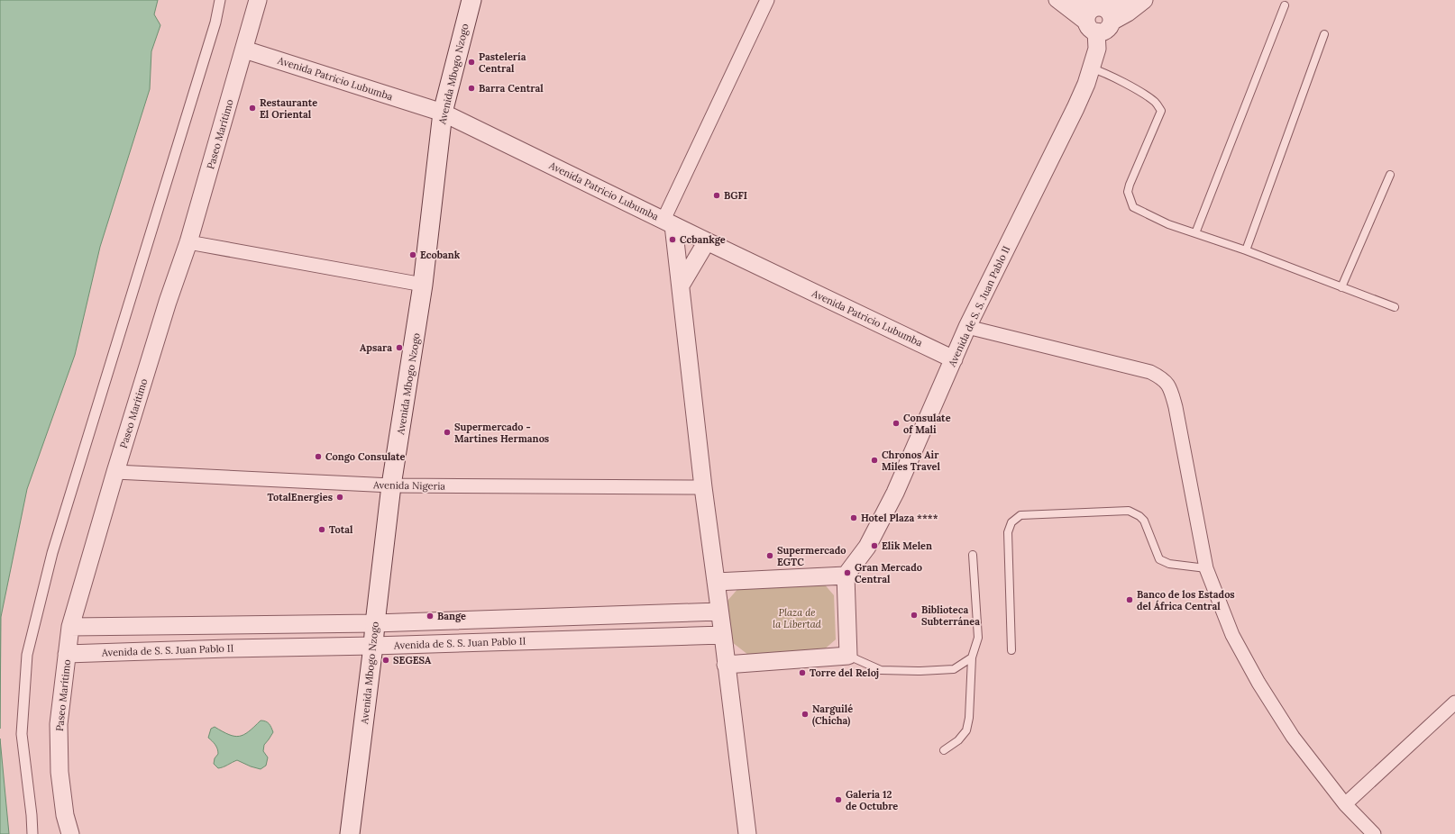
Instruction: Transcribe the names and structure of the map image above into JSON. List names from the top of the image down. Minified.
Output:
{"streets":{"main road":["Avenida Mbogo Nzogo"],"street":["Avenida Patricio Lubumba","Paseo Marítimo","Avenida de S. S. Juan Pablo II","Avenida Nigeria"]},"crossings":[["Avenida Mbogo Nzogo","Avenida Patricio Lubumba"],["Avenida Mbogo Nzogo","Avenida de S. S. Juan Pablo II"],["Avenida Mbogo Nzogo","Avenida Nigeria"],["Avenida Patricio Lubumba","Paseo Marítimo"],["Avenida Patricio Lubumba","Avenida de S. S. Juan Pablo II"],["Paseo Marítimo","Avenida de S. S. Juan Pablo II"],["Paseo Marítimo","Avenida Nigeria"]],"parks":["Plaza de la Libertad"],"places":["Pastelería Central","Barra Central","Restaurante El Oriental","BGFI","Ccbankge","Ecobank","Apsara","Consulate of Mali","Supermercado - Martines Hermanos","Congo Consulate","Chronos Air Miles Travel","TotalEnergies","Hotel Plaza ****","Total","Elik Melen","Supermercado EGTC","Gran Mercado Central","Banco de los Estados del África Central","Biblioteca Subterránea","Bange","SEGESA","Torre del Reloj","Narguilé (Chicha)","Galeria 12 de Octubre"]}
